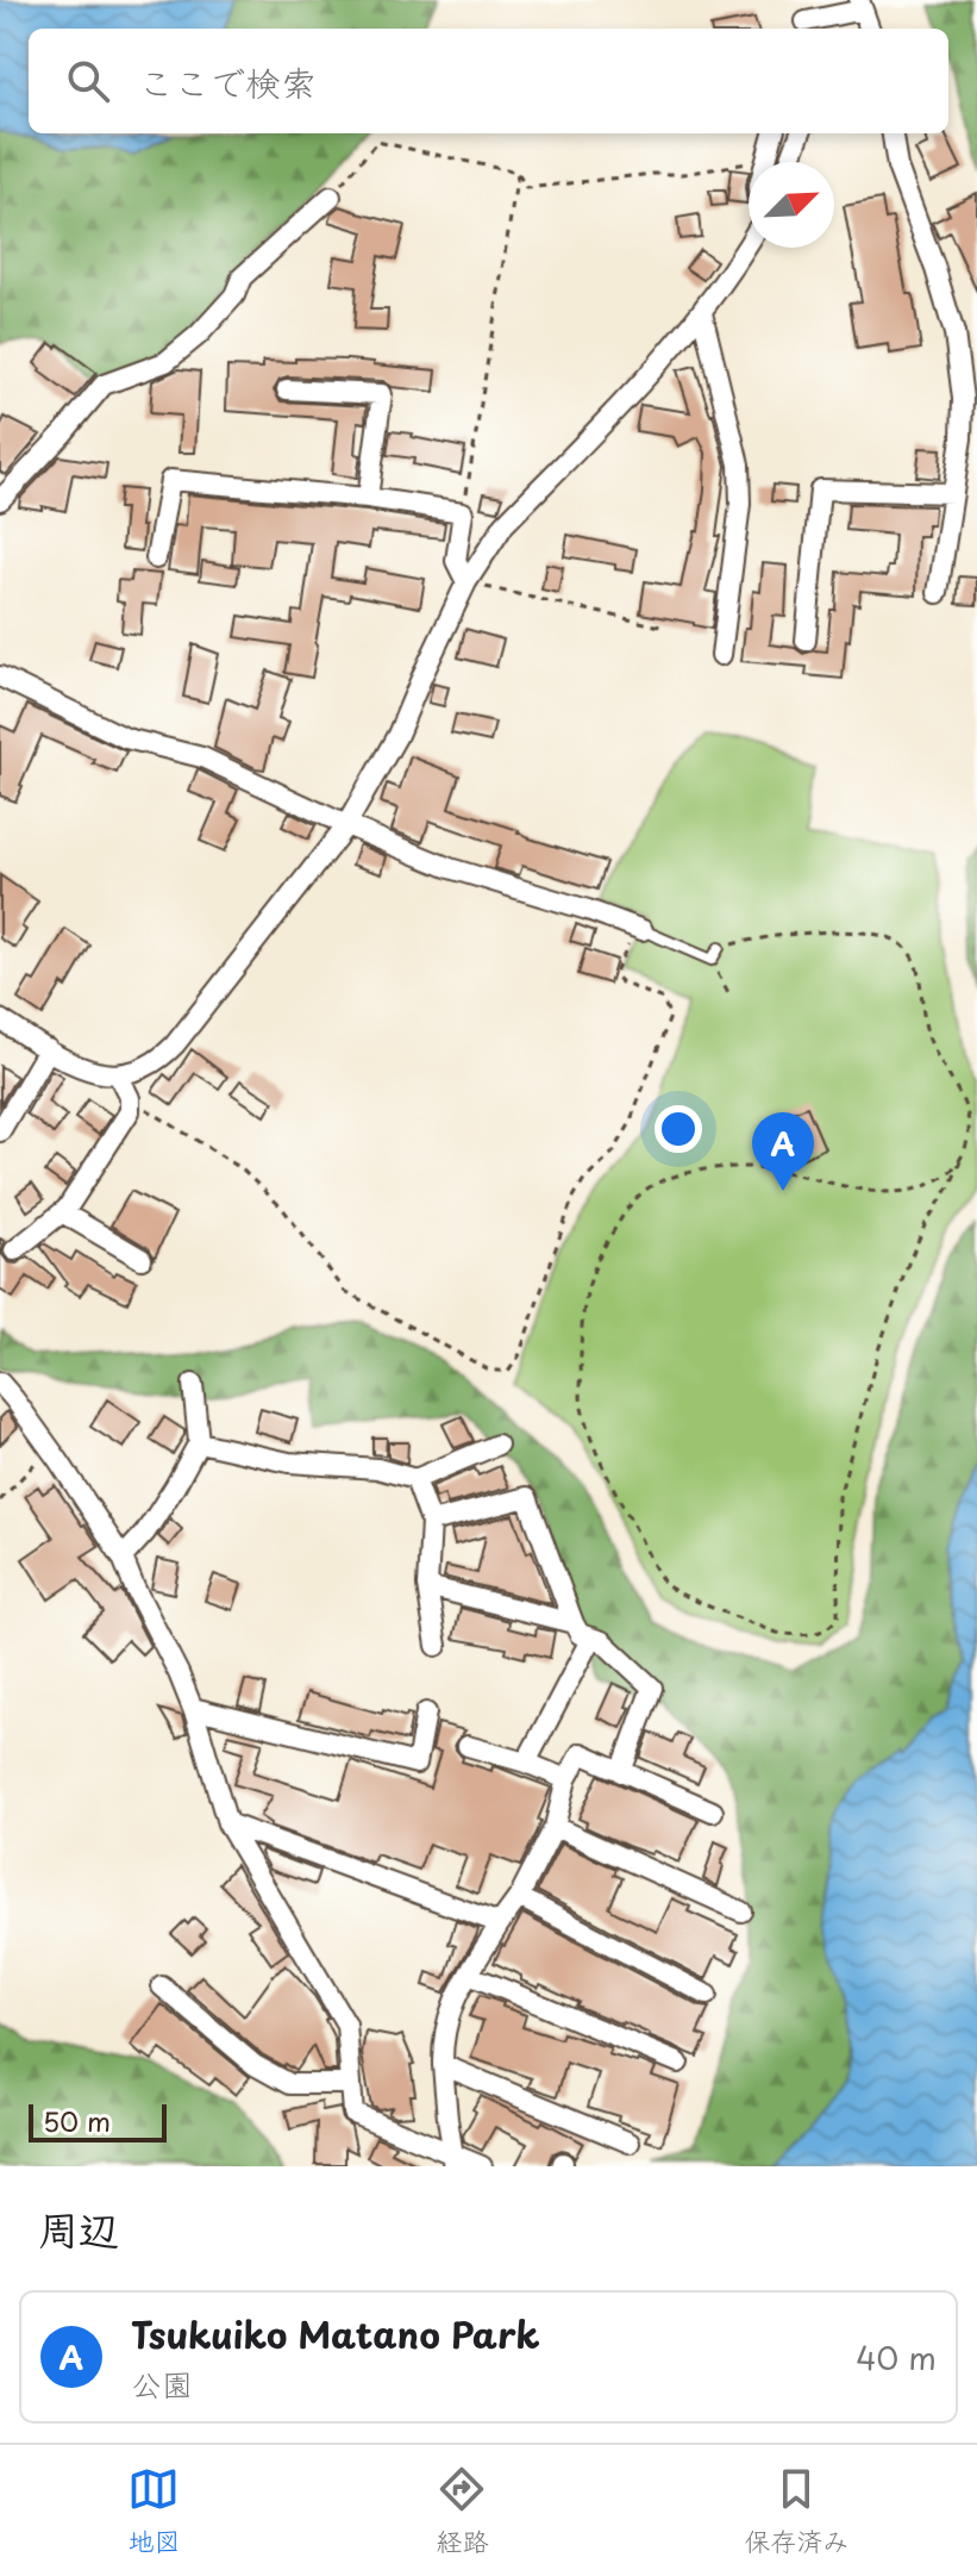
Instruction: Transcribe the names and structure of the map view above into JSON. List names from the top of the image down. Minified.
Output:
{"scale_bar":"50 m","north":"top right","page":{"search":"ここで検索","pins":"A","scale":"50 m","heading":"周辺","list":[{"mark":"A","name":"Tsukuiko Matano Park","note":"公園","value":"40 m"}],"nav":["地図","経路","保存済み"]}}
